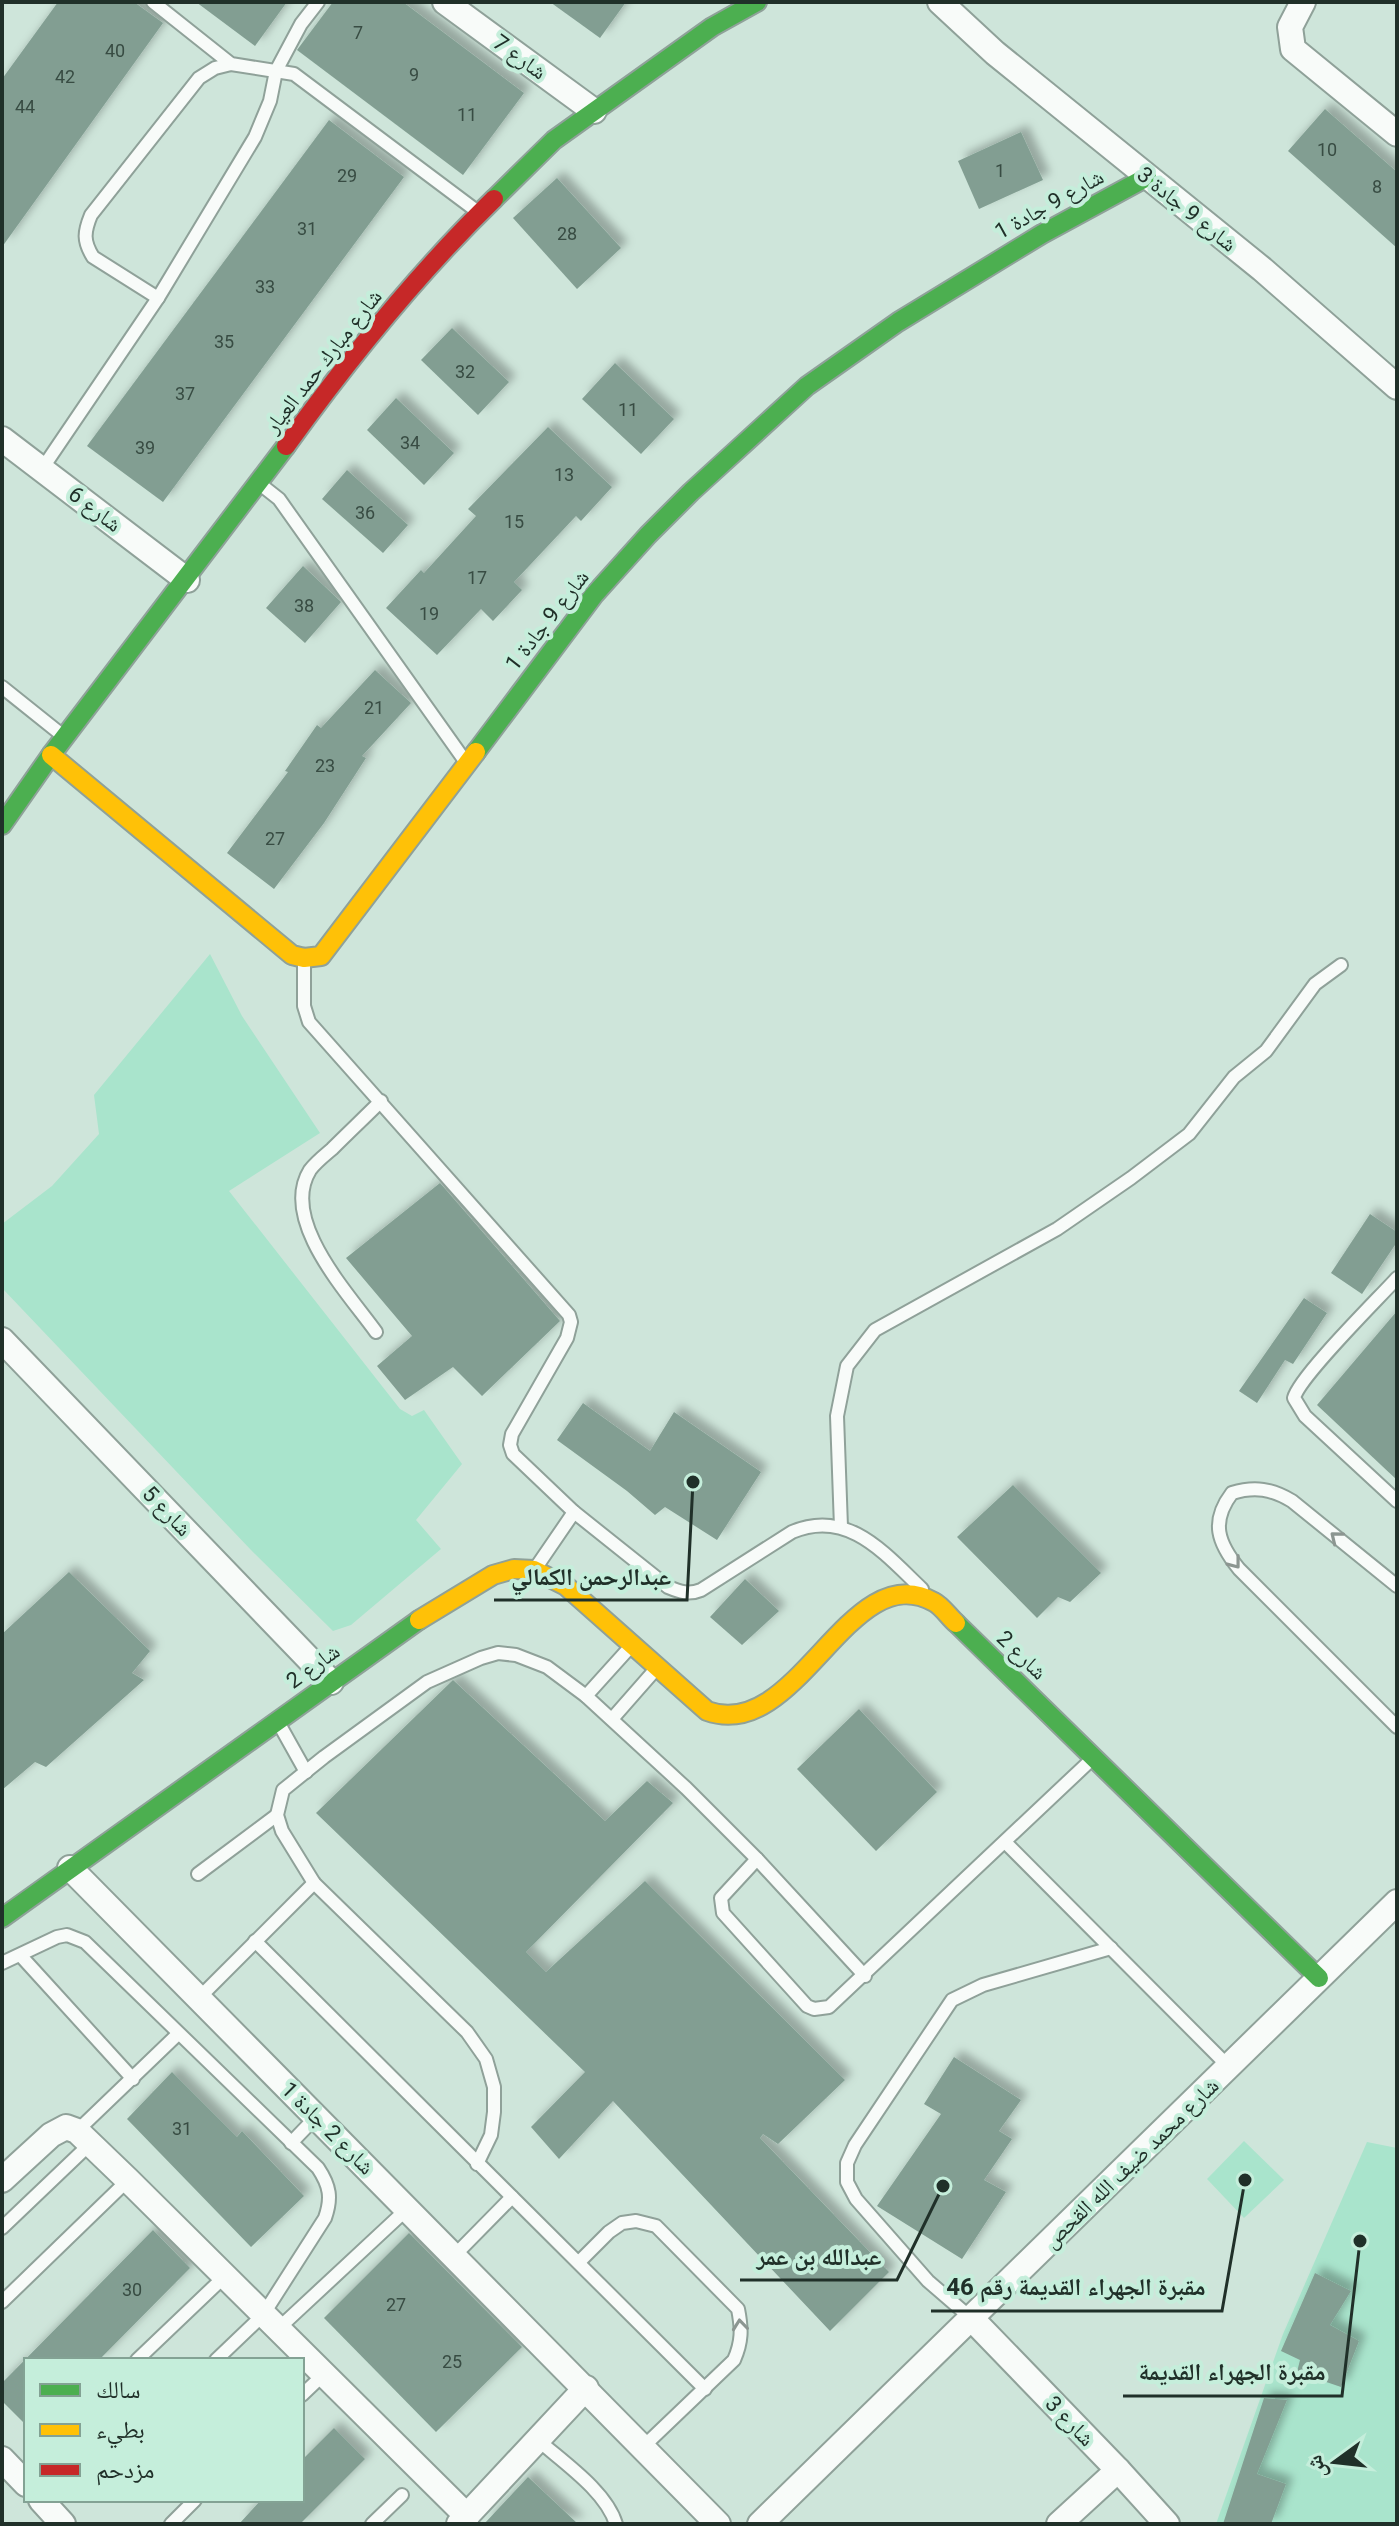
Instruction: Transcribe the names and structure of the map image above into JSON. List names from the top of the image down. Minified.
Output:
{"streets":{"street":["شارع 7","شارع 9 جادة 1","شارع 9 جادة 3","شارع مبارك حمد العيار","شارع 6","شارع 5","شارع 2","شارع 2 جادة 1","شارع محمد ضيف الله القحص","شارع 3"]},"crossings":[["شارع 7","شارع مبارك حمد العيار"],["شارع 9 جادة 1","شارع 9 جادة 3"],["شارع مبارك حمد العيار","شارع 6"],["شارع 5","شارع 2"],["شارع 2","شارع 2 جادة 1"],["شارع 2","شارع محمد ضيف الله القحص"],["شارع محمد ضيف الله القحص","شارع 3"]],"places":["عبدالرحمن الكمالي","مقبرة الجهراء القديمة رقم 46","عبدالله بن عمر","مقبرة الجهراء القديمة"],"house_numbers":["7","40","9","42","44","11","10","1","29","8","31","28","33","35","32","37","11","34","39","13","36","15","17","38","19","21","23","27","31","30","27","25"],"legend":["سالك","بطيء","مزدحم"],"north":"left"}
